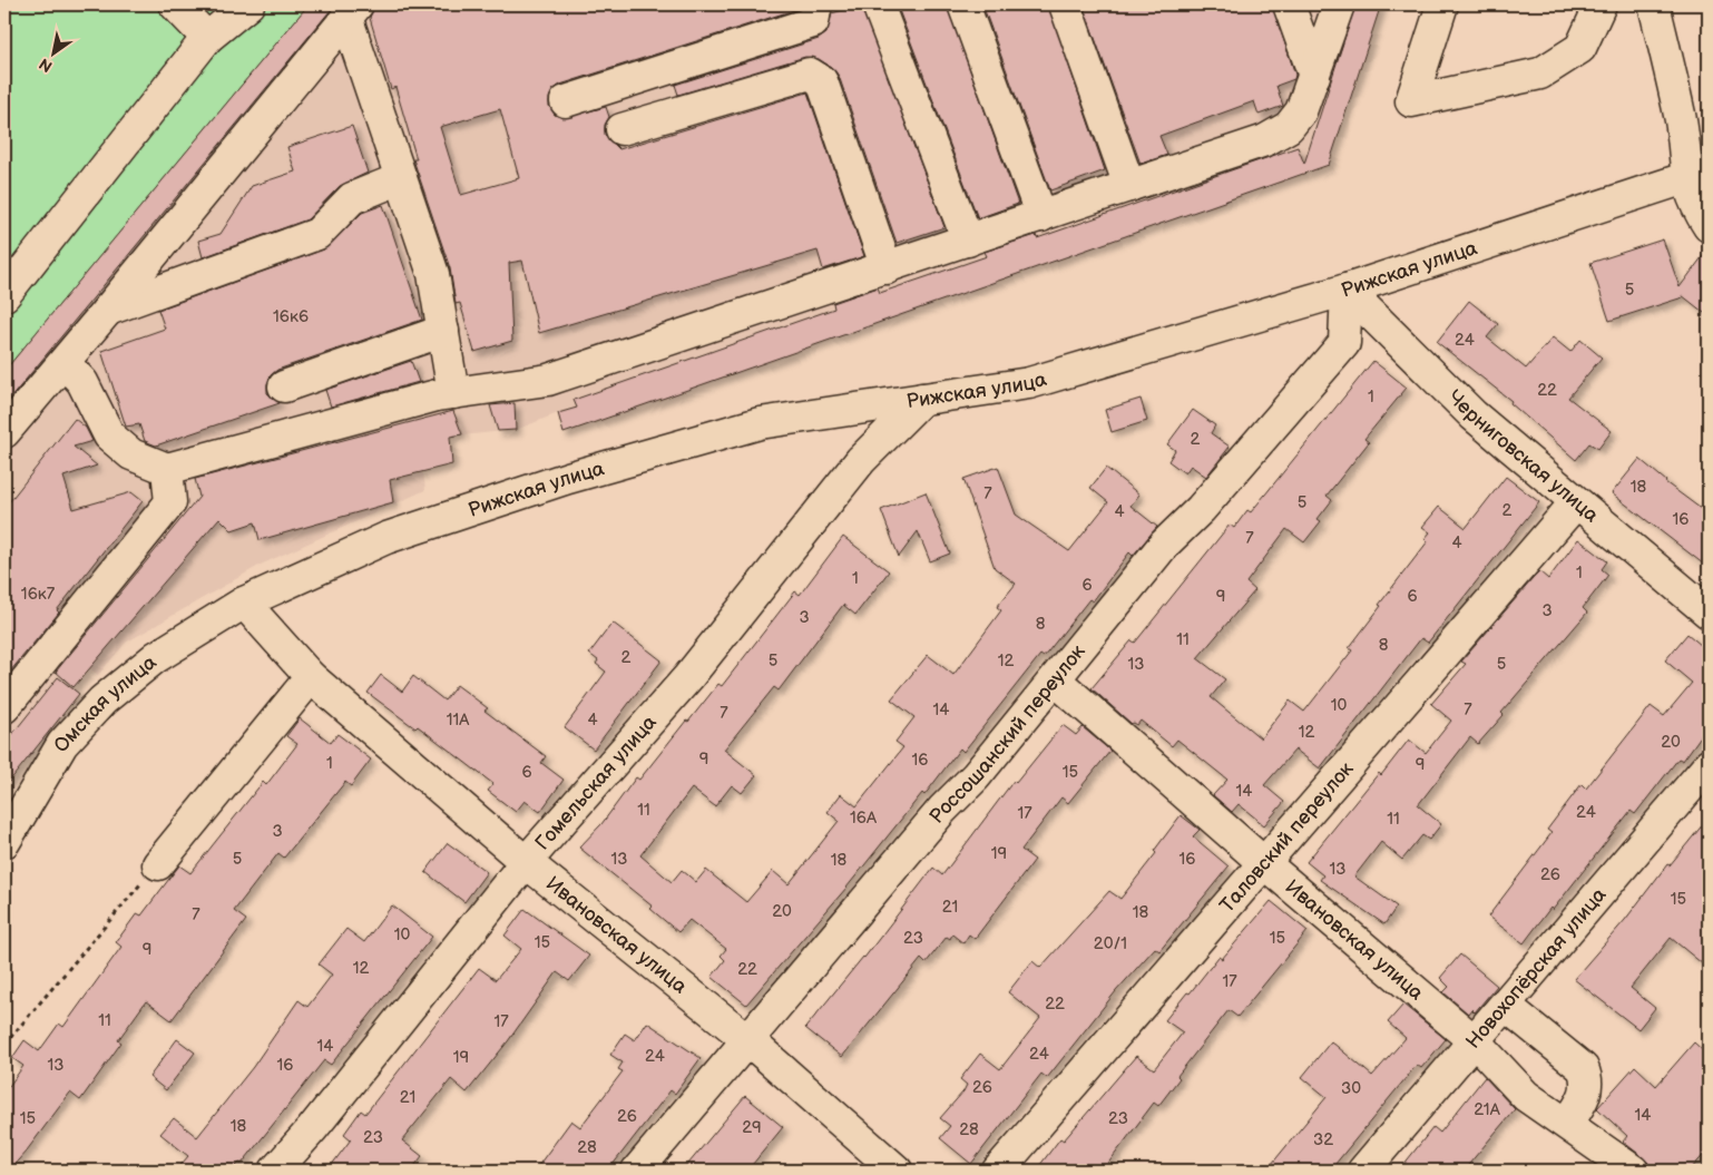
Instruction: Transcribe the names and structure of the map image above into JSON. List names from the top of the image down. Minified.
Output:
{"streets":{"street":["Рижская улица","Черниговская улица","Омская улица","Россошанский переулок","Гомельская улица","Таловский переулок","Ивановская улица","Новохопёрская улица"]},"crossings":[["Рижская улица","Черниговская улица"],["Рижская улица","Омская улица"],["Рижская улица","Россошанский переулок"],["Рижская улица","Гомельская улица"],["Рижская улица","Ивановская улица"],["Черниговская улица","Россошанский переулок"],["Черниговская улица","Таловский переулок"],["Омская улица","Ивановская улица"],["Россошанский переулок","Ивановская улица"],["Гомельская улица","Ивановская улица"],["Таловский переулок","Ивановская улица"],["Ивановская улица","Новохопёрская улица"]],"house_numbers":["5","16к6","24","22","1","2","18","7","5","2","4","16","7","4","1","1","6","16к7","9","6","3","3","8","11","8","2","5","12","13","5","10","14","7","7","11А","4","12","20","9","16","1","9","6","15","14","11","24","17","16А","11","3","19","5","13","16","18","13","26","15","21","20","18","7","10","23","15","15","20/1","9","12","22","17","22","11","17","14","24","24","19","13","16","26","30","21","21А","14","26","15","23","18","29","28","23","32","28"],"north":"bottom left"}
